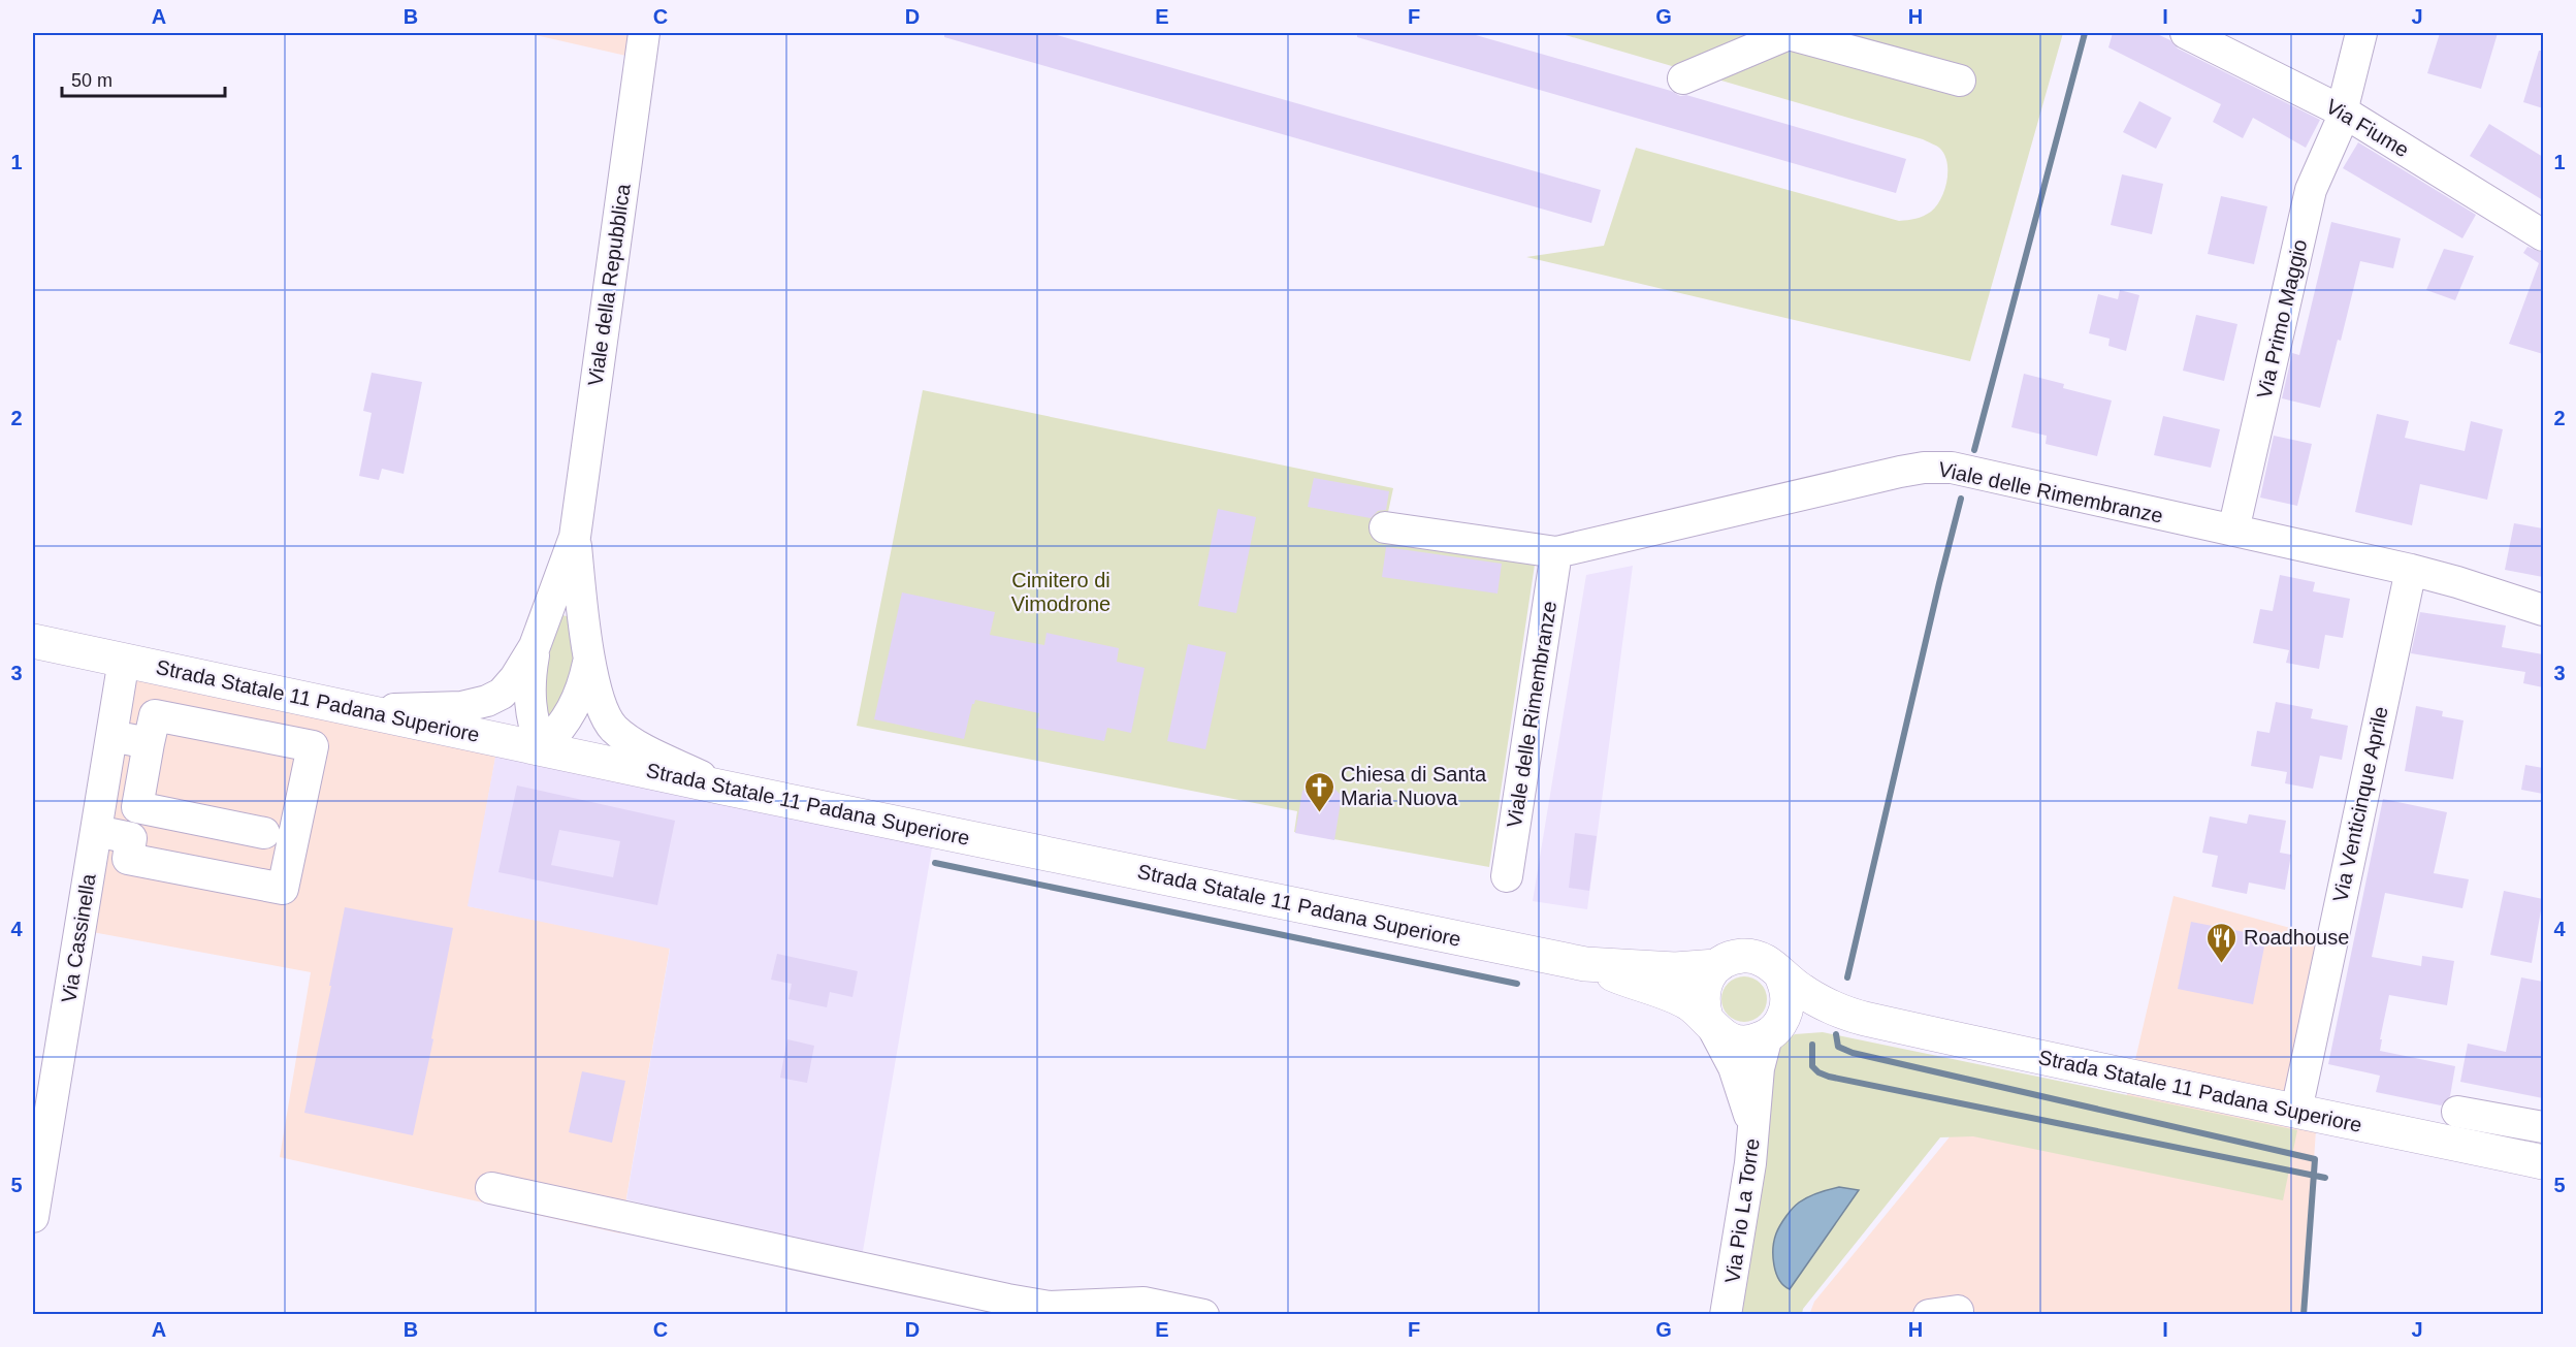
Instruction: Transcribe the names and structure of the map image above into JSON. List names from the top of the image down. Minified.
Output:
{"streets":{"main road":["Strada Statale 11 Padana Superiore"],"street":["Via Fiume","Viale della Repubblica","Via Primo Maggio","Viale delle Rimembranze","Via Venticinque Aprile","Via Cassinella","Via Pio La Torre"]},"crossings":[["Via Fiume","Via Primo Maggio"],["Viale della Repubblica","Strada Statale 11 Padana Superiore"],["Via Primo Maggio","Viale delle Rimembranze"],["Viale delle Rimembranze","Via Venticinque Aprile"],["Strada Statale 11 Padana Superiore","Via Venticinque Aprile"],["Strada Statale 11 Padana Superiore","Via Cassinella"],["Strada Statale 11 Padana Superiore","Via Pio La Torre"]],"parks":["Cimitero di Vimodrone"],"places":{"church":["Chiesa di Santa Maria Nuova"],"restaurant":["Roadhouse"]},"scale_bar":"50 m","grid":{"columns":["A","B","C","D","E","F","G","H","I","J"],"rows":["1","2","3","4","5"]}}
